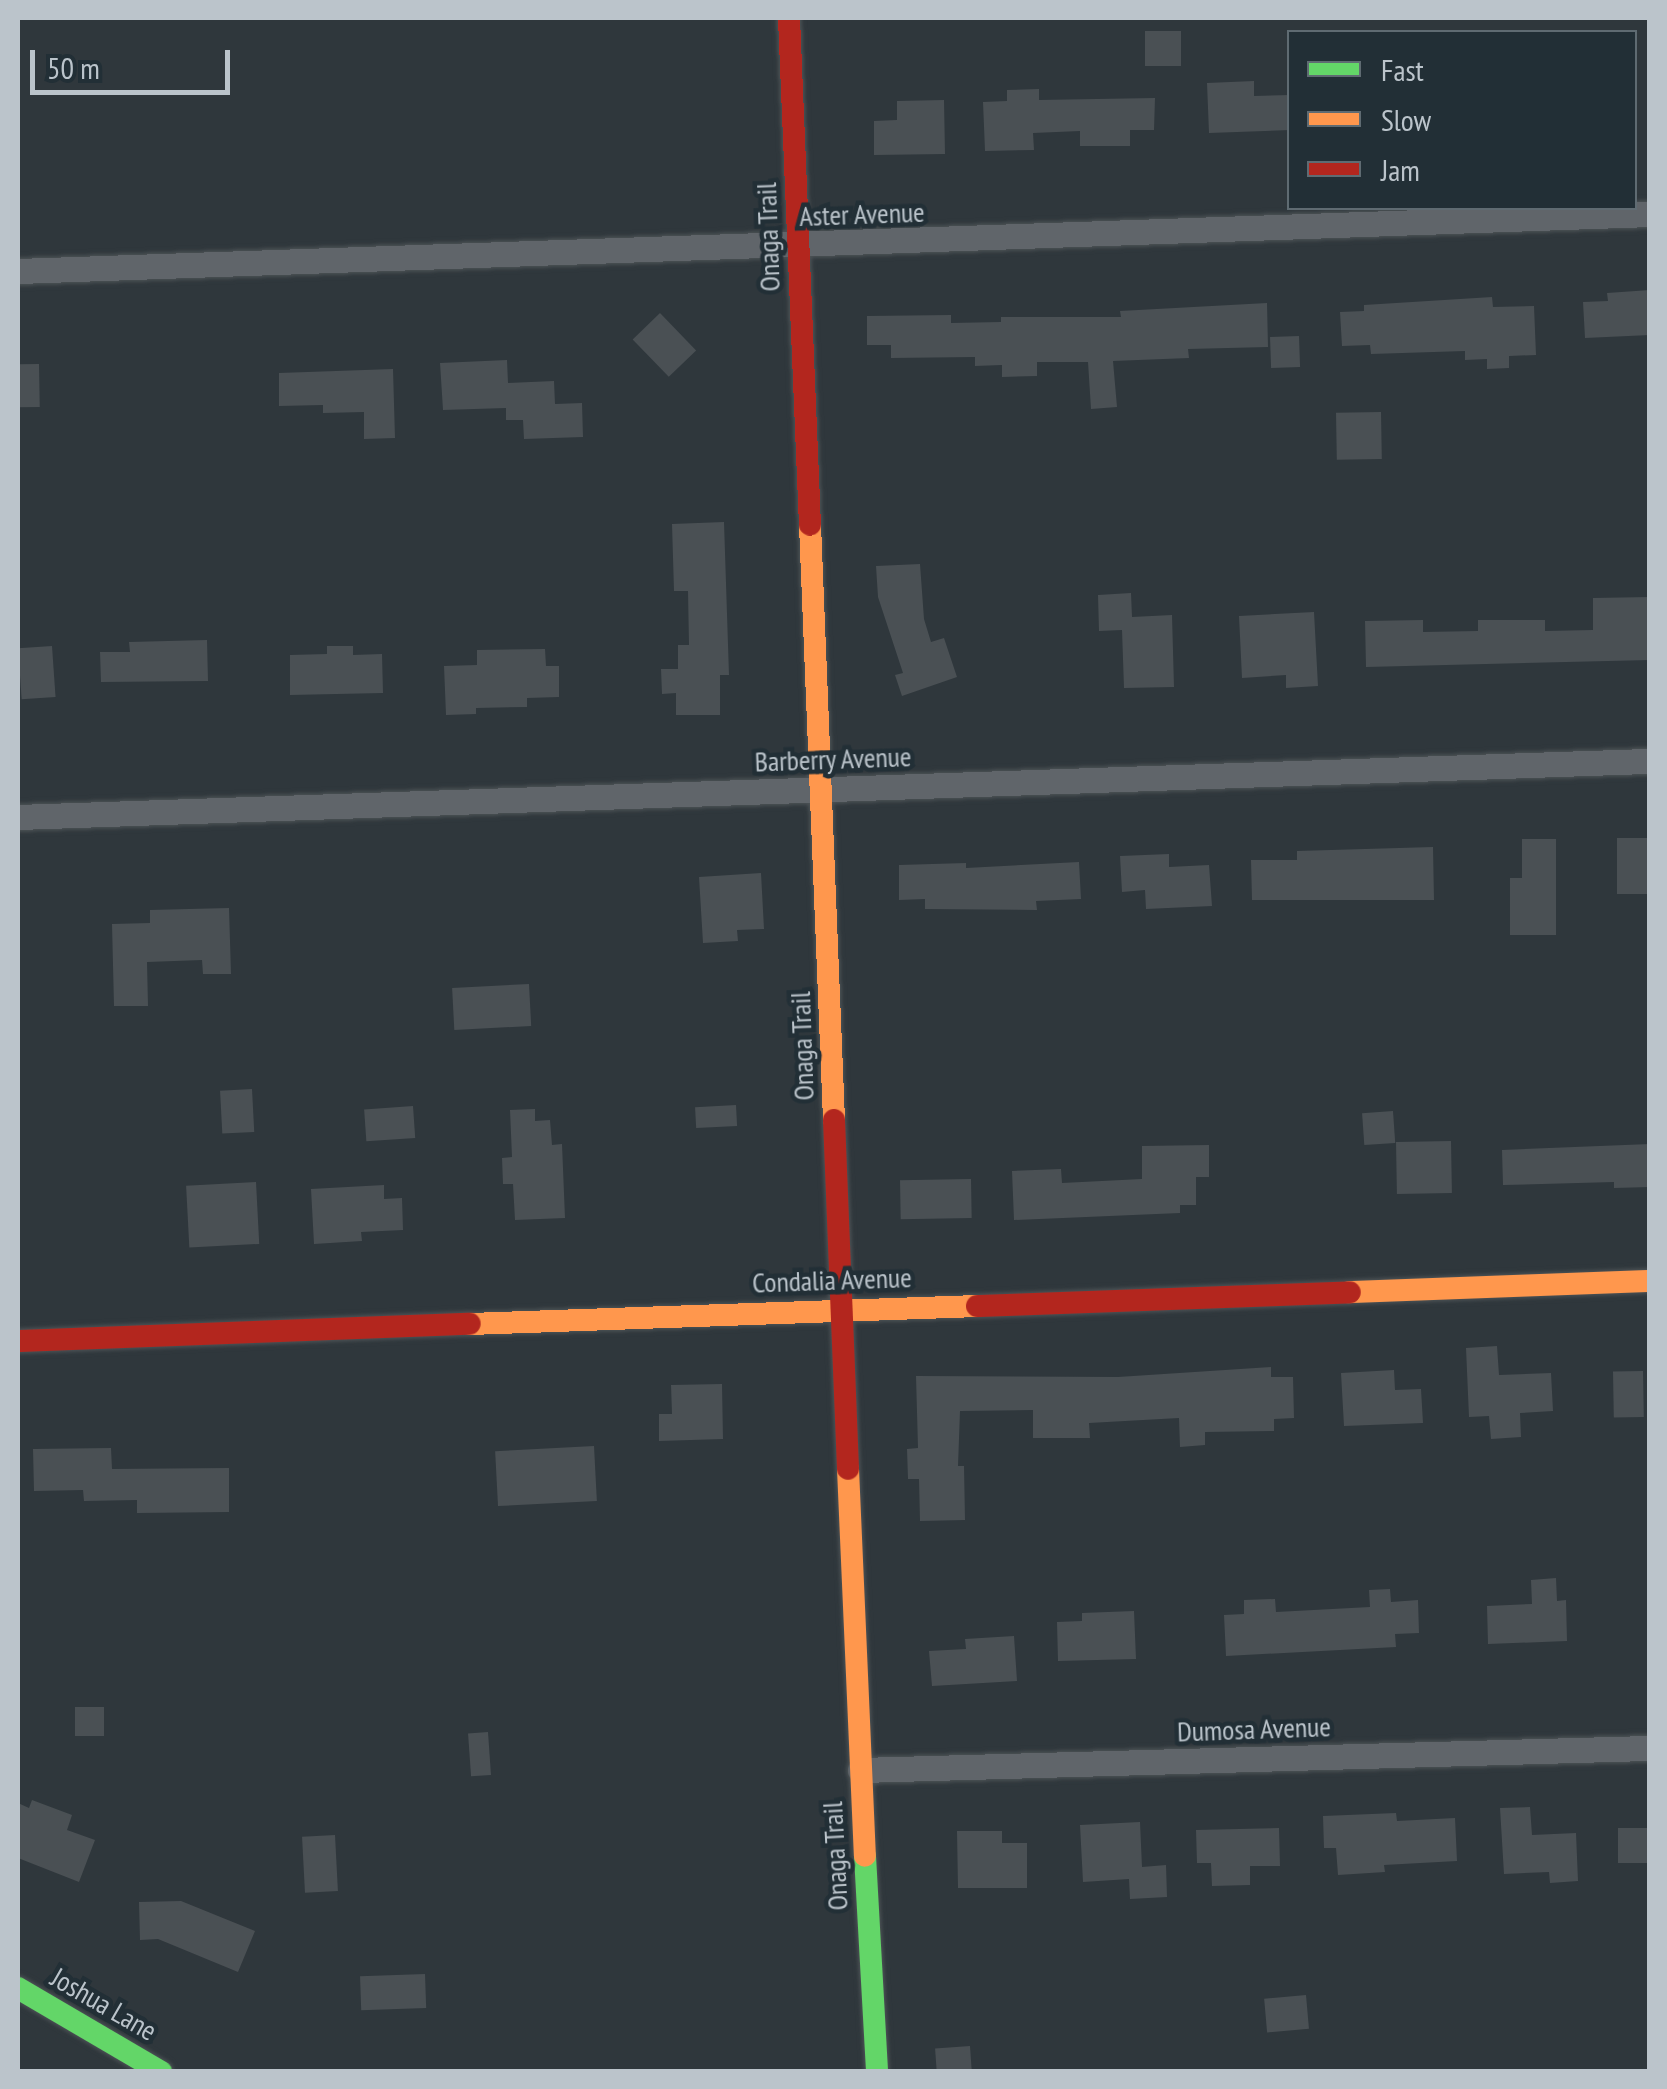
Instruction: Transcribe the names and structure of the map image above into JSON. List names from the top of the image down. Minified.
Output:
{"streets":{"street":["Aster Avenue","Onaga Trail","Barberry Avenue","Condalia Avenue","Dumosa Avenue","Joshua Lane"]},"crossings":[["Aster Avenue","Onaga Trail"],["Onaga Trail","Barberry Avenue"],["Onaga Trail","Condalia Avenue"],["Onaga Trail","Dumosa Avenue"]],"legend":["Fast","Slow","Jam"],"scale_bar":"50 m"}
